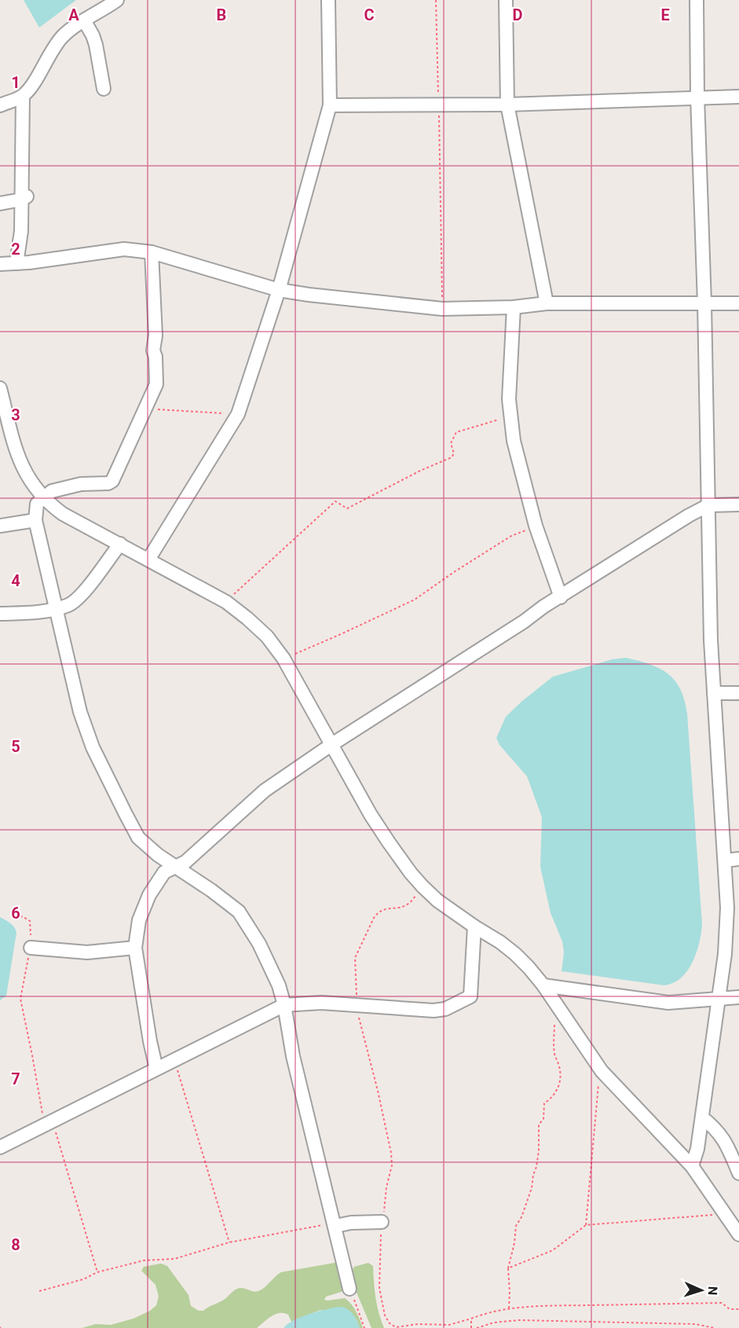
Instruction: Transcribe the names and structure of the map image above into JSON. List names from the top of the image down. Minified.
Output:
{"north":"right","grid":{"columns":["A","B","C","D","E"],"rows":["1","2","3","4","5","6","7","8"]}}
